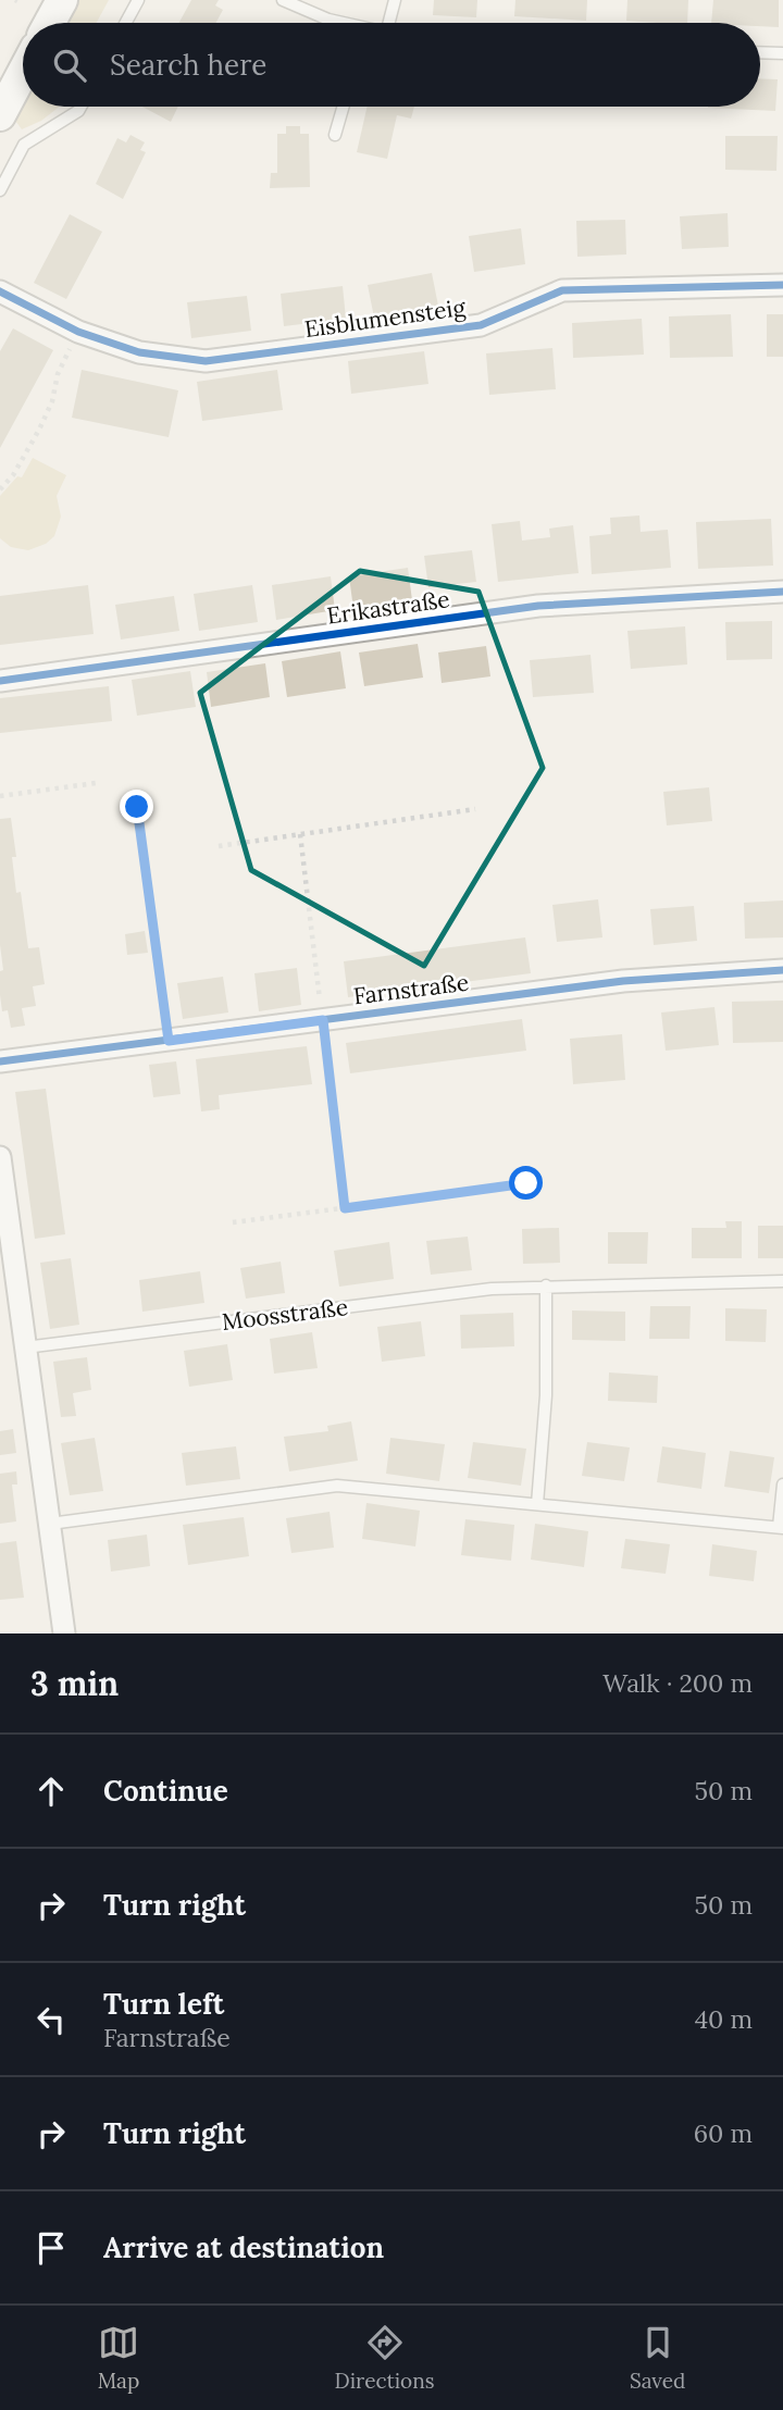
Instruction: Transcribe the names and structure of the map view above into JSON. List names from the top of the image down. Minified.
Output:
{"streets":{"street":["Eisblumensteig","Erikastraße","Farnstraße"],"lane":["Moosstraße"]},"page":{"search":"Search here","heading":["3 min","Walk · 200 m"],"list":[["Continue","50 m"],["Turn right","50 m"],["Turn left","Farnstraße","40 m"],["Turn right","60 m"],"Arrive at destination"],"nav":["Map","Directions","Saved"]}}
